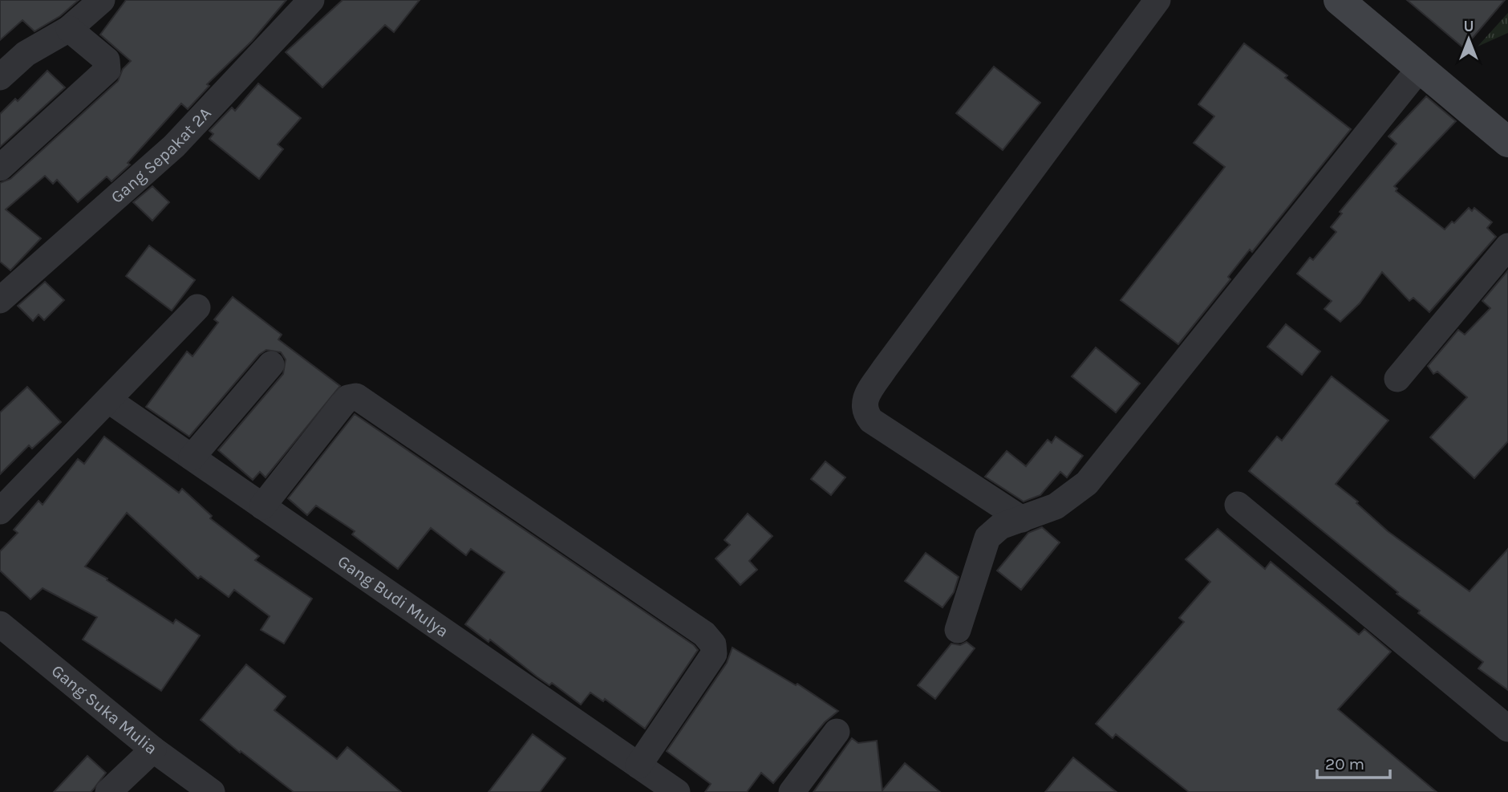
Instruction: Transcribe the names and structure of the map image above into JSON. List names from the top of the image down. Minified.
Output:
{"streets":{"street":["Gang Sepakat 2A","Gang Budi Mulya","Gang Suka Mulia"]},"scale_bar":"20 m","north":"top"}
